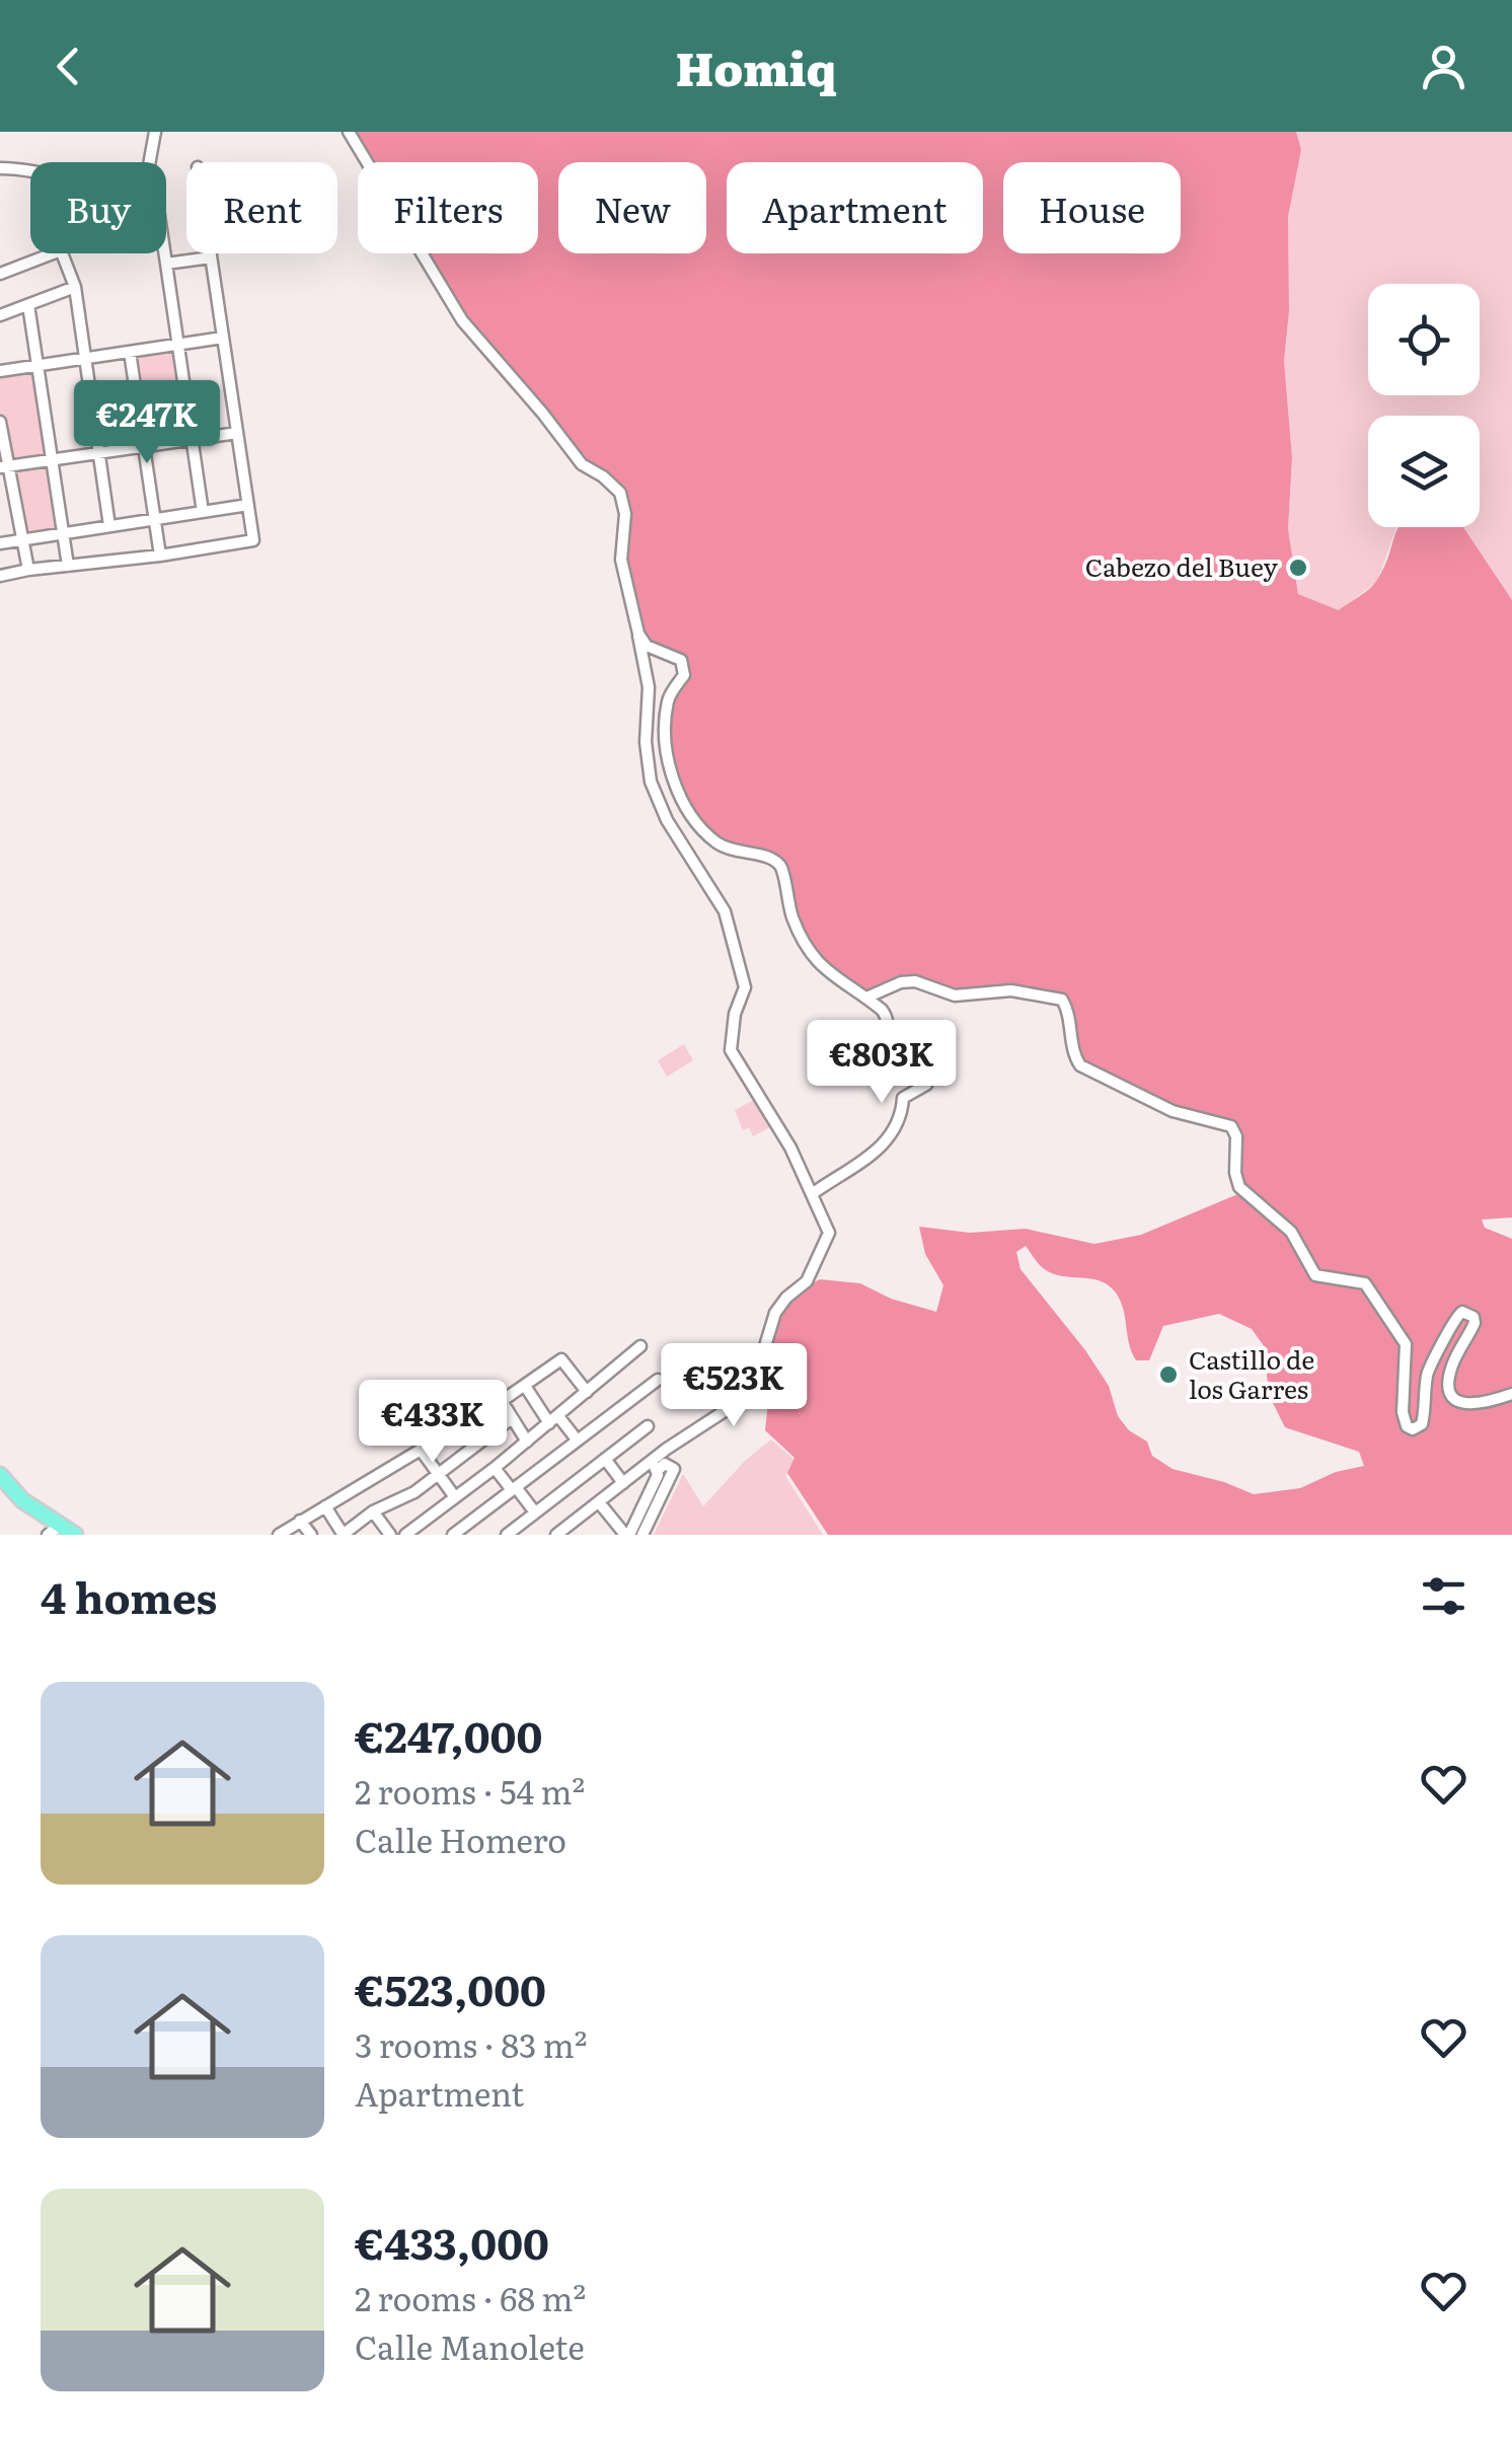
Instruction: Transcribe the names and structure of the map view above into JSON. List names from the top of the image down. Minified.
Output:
{"places":["Cabezo del Buey","Castillo de los Garres"],"page":{"header":"Homiq","chip":["Buy","Rent","Filters","New","Apartment","House"],"price":["€247K","€803K","€523K","€433K"],"heading":"4 homes","list":[{"name":"€247,000","note":"2 rooms · 54 m² · Calle Homero"},{"name":"€523,000","note":"3 rooms · 83 m² · Apartment"},{"name":"€433,000","note":"2 rooms · 68 m² · Calle Manolete"}]}}
